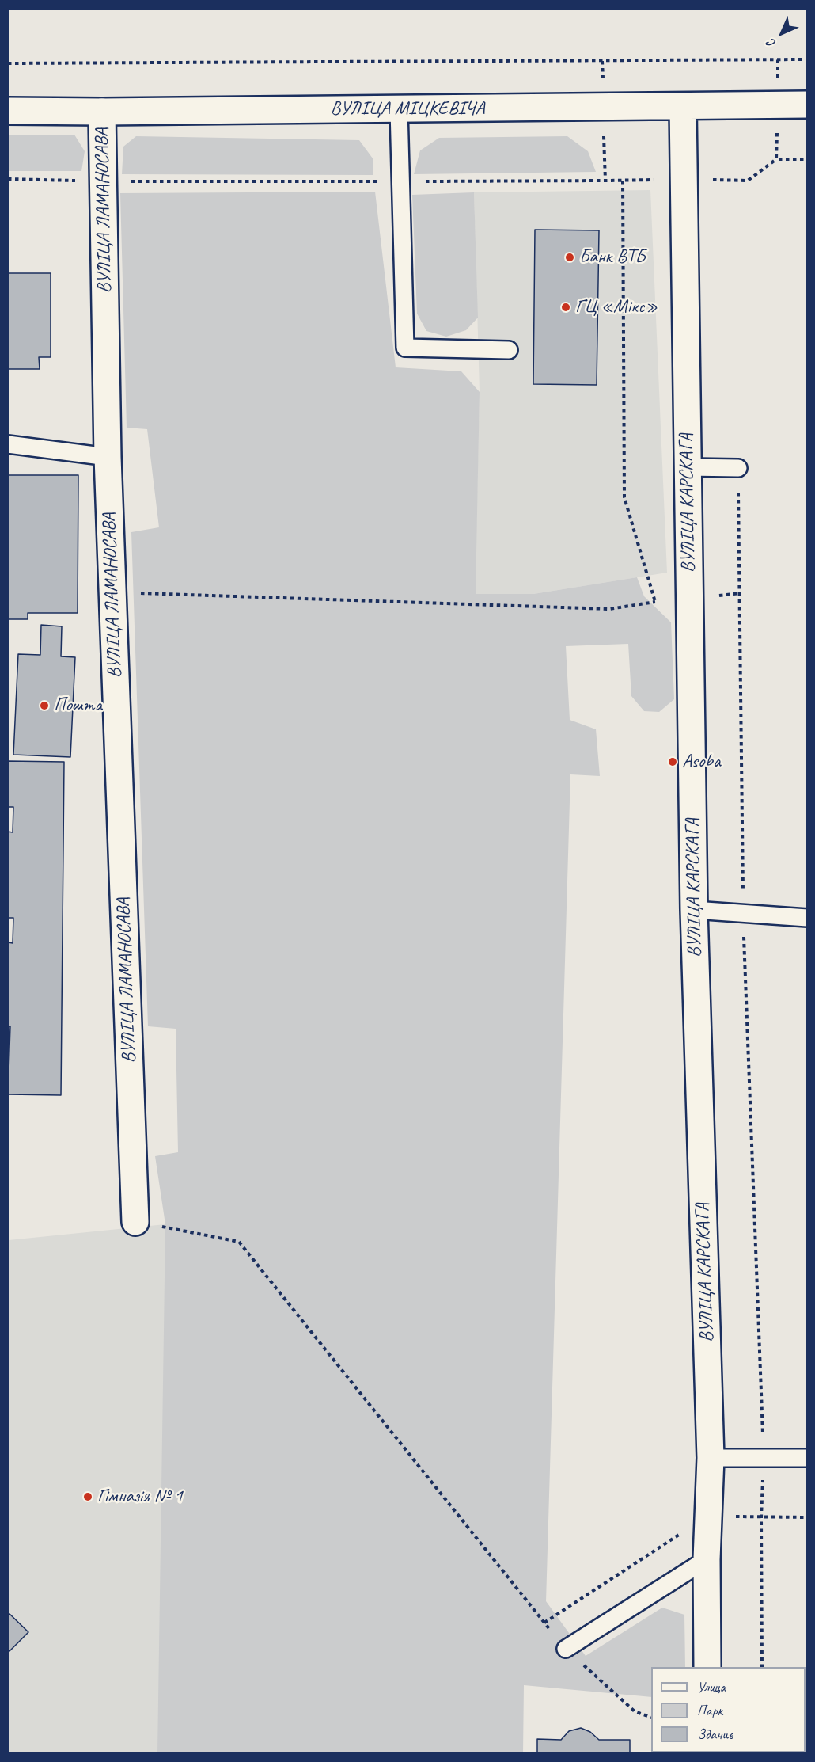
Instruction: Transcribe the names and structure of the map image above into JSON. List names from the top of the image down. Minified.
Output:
{"streets":{"street":["ВУЛІЦА МІЦКЕВІЧА","ВУЛІЦА ЛАМАНОСАВА","ВУЛІЦА КАРСКАГА"]},"crossings":[["ВУЛІЦА МІЦКЕВІЧА","ВУЛІЦА ЛАМАНОСАВА"],["ВУЛІЦА МІЦКЕВІЧА","ВУЛІЦА КАРСКАГА"]],"places":["Банк ВТБ","ГЦ «Мікс»","Пошта","Asoba","Гімназія № 1"],"legend":["Улица","Парк","Здание"],"north":"bottom left"}
